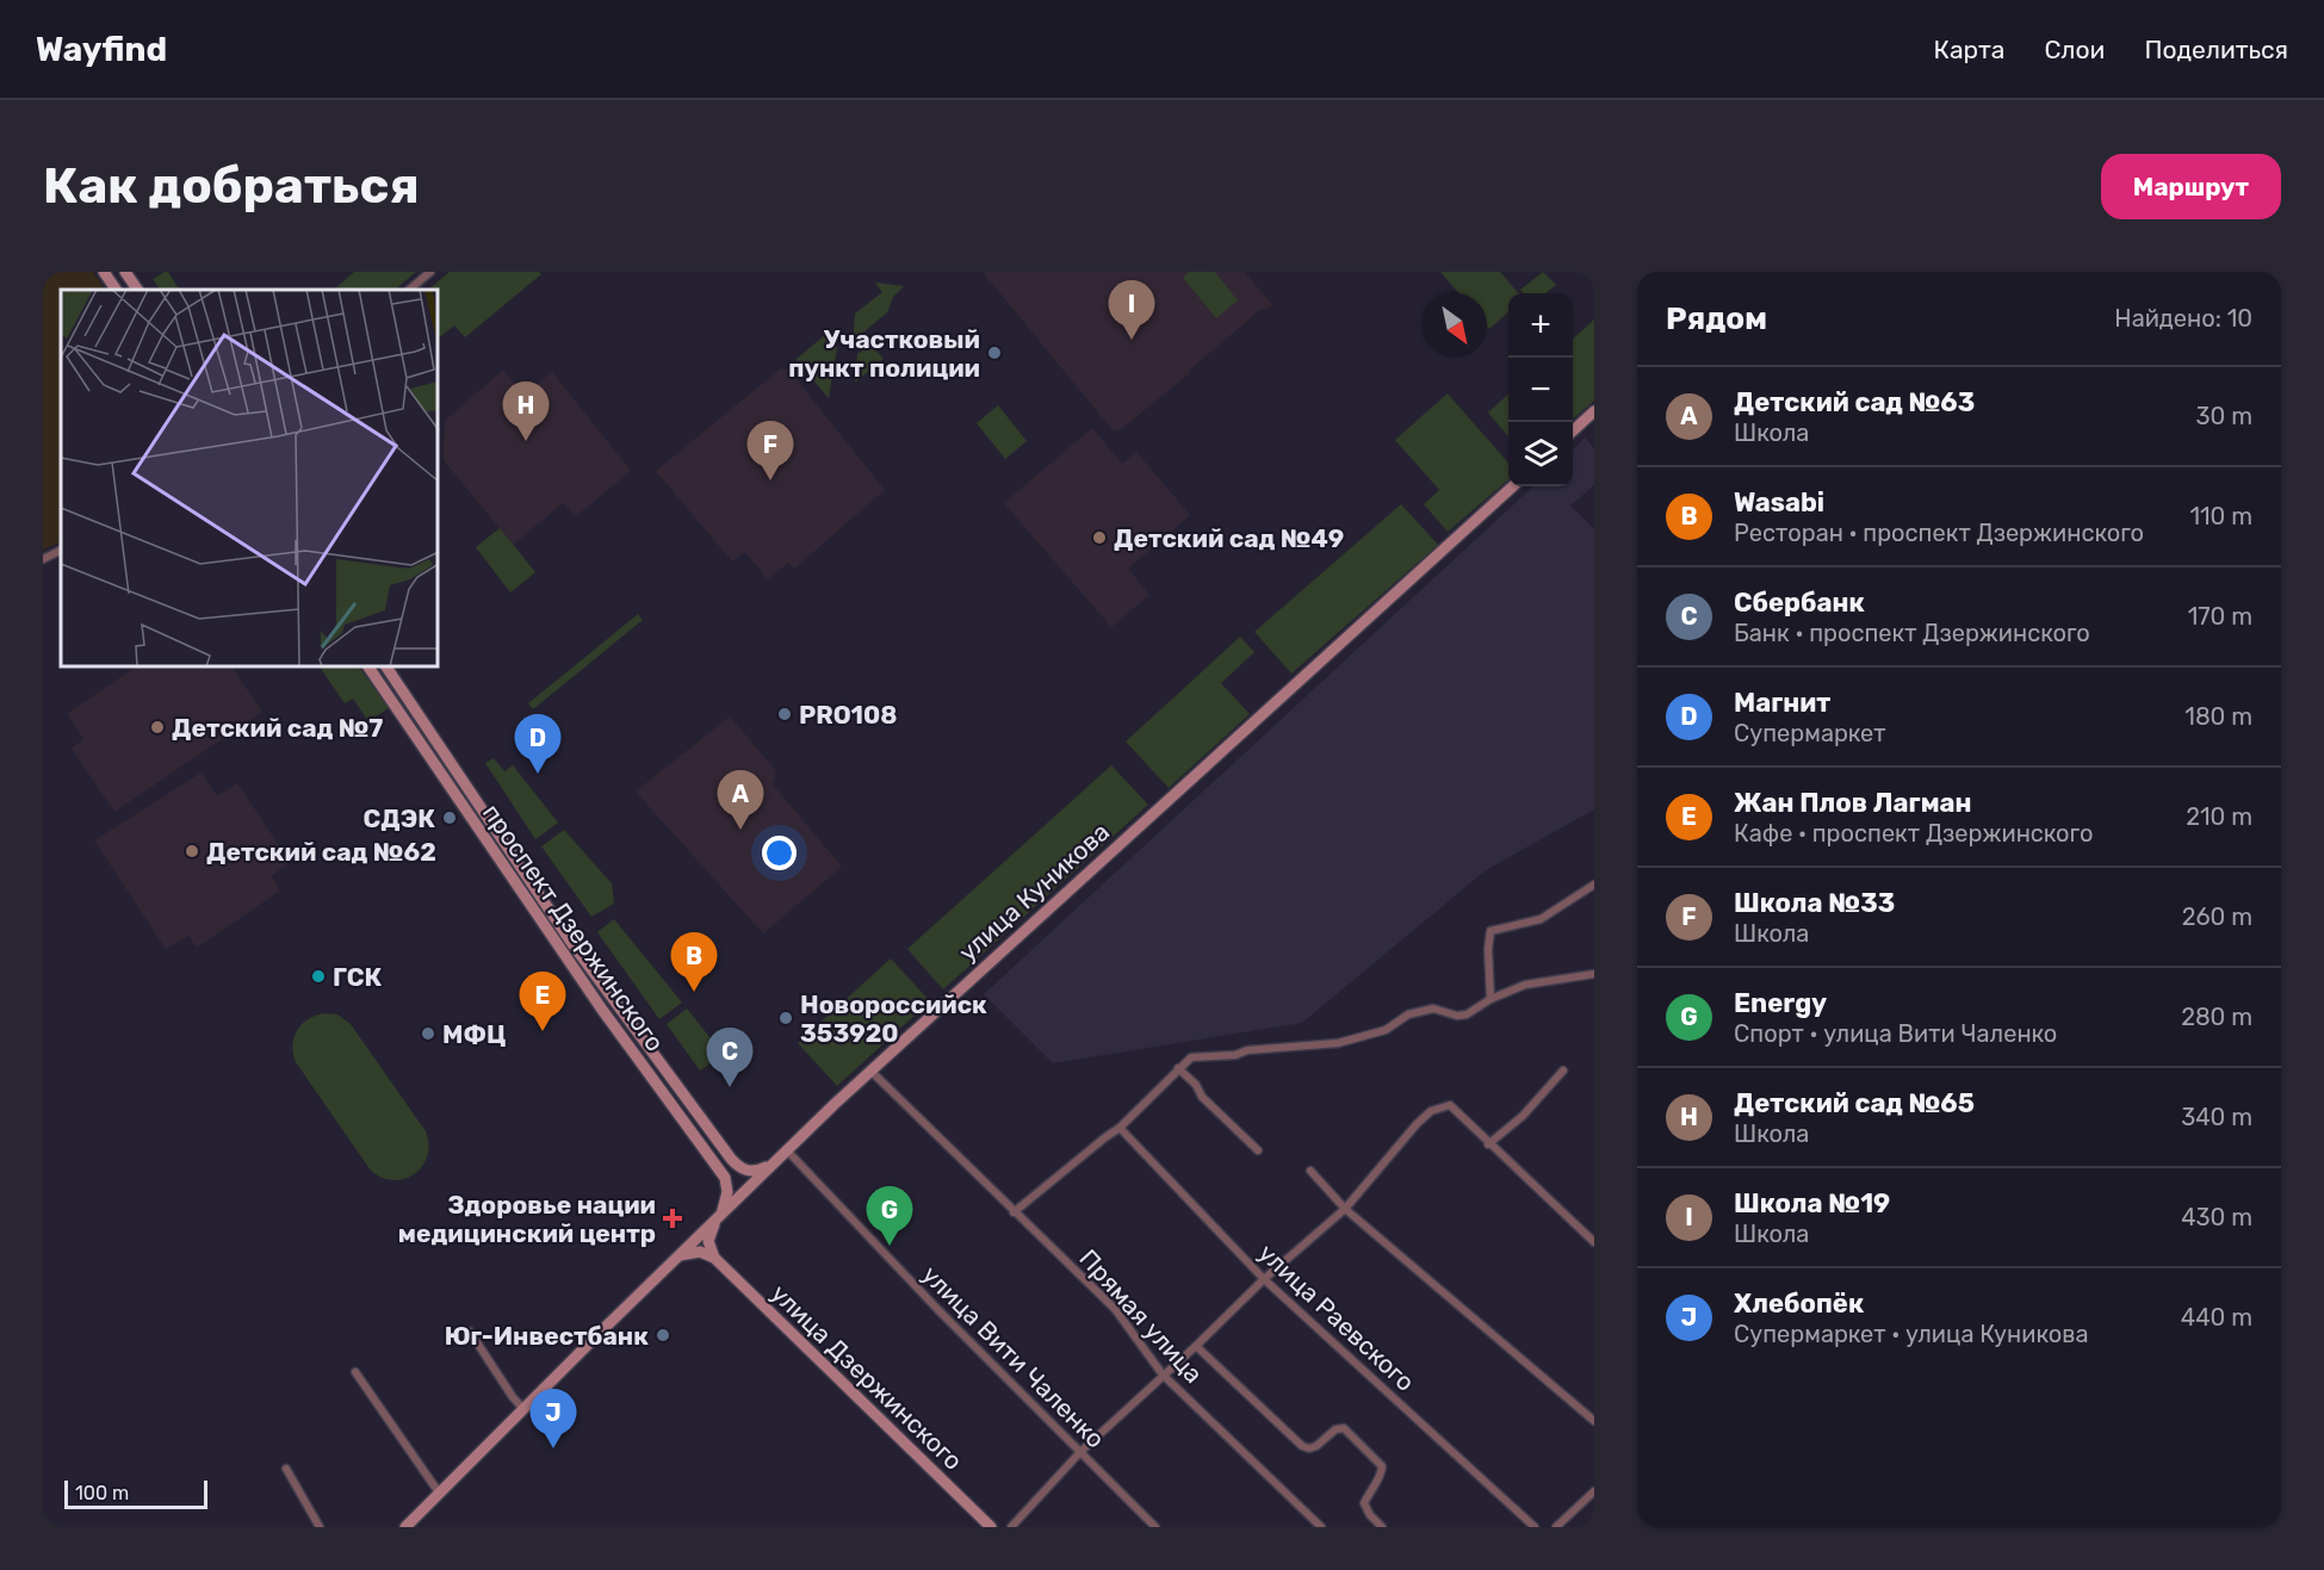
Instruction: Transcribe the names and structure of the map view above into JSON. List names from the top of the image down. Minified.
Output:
{"streets":{"street":["улица Куникова","проспект Дзержинского","Прямая улица","улица Раевского","улица Вити Чаленко","улица Дзержинского"]},"crossings":[["улица Куникова","Прямая улица"],["улица Куникова","улица Вити Чаленко"]],"places":{"other":["Участковый пункт полиции","Детский сад №49","PRO108","Детский сад №7","СДЭК","Детский сад №62","ГСК","Новороссийск 353920","МФЦ","Юг-Инвестбанк"],"health":["Здоровье нации медицинский центр"]},"scale_bar":"100 m","north":"bottom right","page":{"header":"Wayfind","nav":["Карта","Слои","Поделиться"],"buttons":"Маршрут","title":"Как добраться","heading":["Рядом","Найдено: 10"],"pins":["I","H","F","D","A","B","E","C","G","J"],"map_buttons":["+","−"],"list":[{"mark":"A","name":"Детский сад №63","note":"Школа","value":"30 m"},{"mark":"B","name":"Wasabi","note":"Ресторан · проспект Дзержинского","value":"110 m"},{"mark":"C","name":"Сбербанк","note":"Банк · проспект Дзержинского","value":"170 m"},{"mark":"D","name":"Магнит","note":"Супермаркет","value":"180 m"},{"mark":"E","name":"Жан Плов Лагман","note":"Кафе · проспект Дзержинского","value":"210 m"},{"mark":"F","name":"Школа №33","note":"Школа","value":"260 m"},{"mark":"G","name":"Energy","note":"Спорт · улица Вити Чаленко","value":"280 m"},{"mark":"H","name":"Детский сад №65","note":"Школа","value":"340 m"},{"mark":"I","name":"Школа №19","note":"Школа","value":"430 m"},{"mark":"J","name":"Хлебопёк","note":"Супермаркет · улица Куникова","value":"440 m"}],"scale":"100 m"}}
